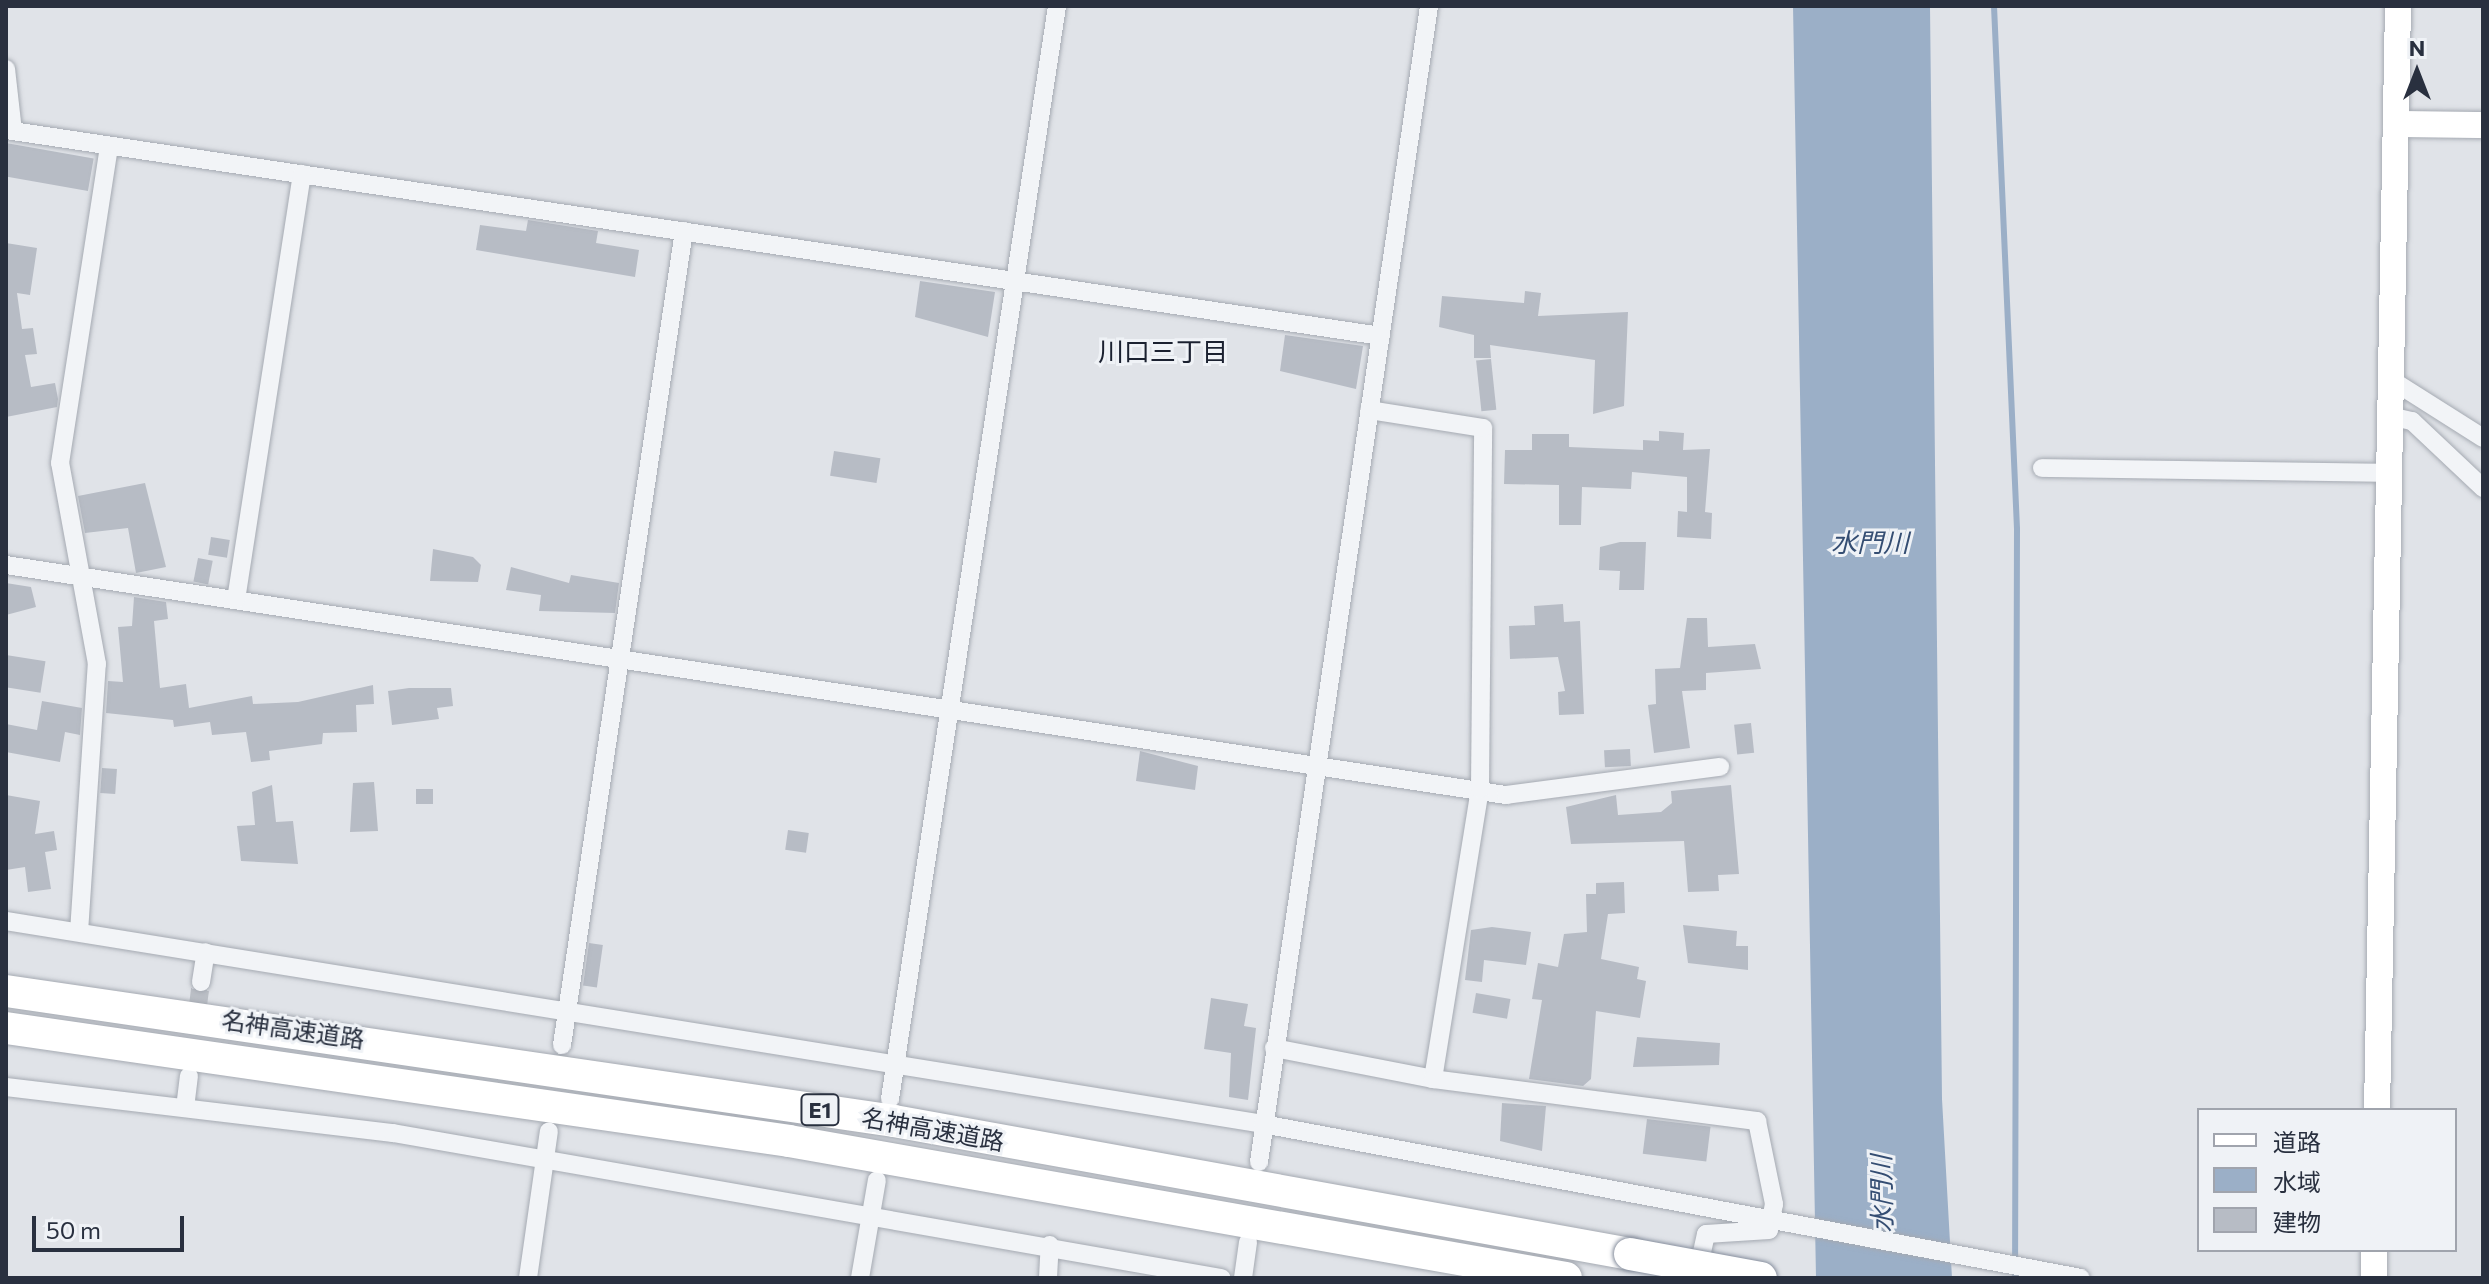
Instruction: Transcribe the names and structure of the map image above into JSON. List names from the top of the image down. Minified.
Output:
{"streets":{"highway":["名神高速道路","E1"]},"districts":["川口三丁目"],"water":["水門川"],"legend":["道路","水域","建物"],"scale_bar":"50 m","north":"top"}
